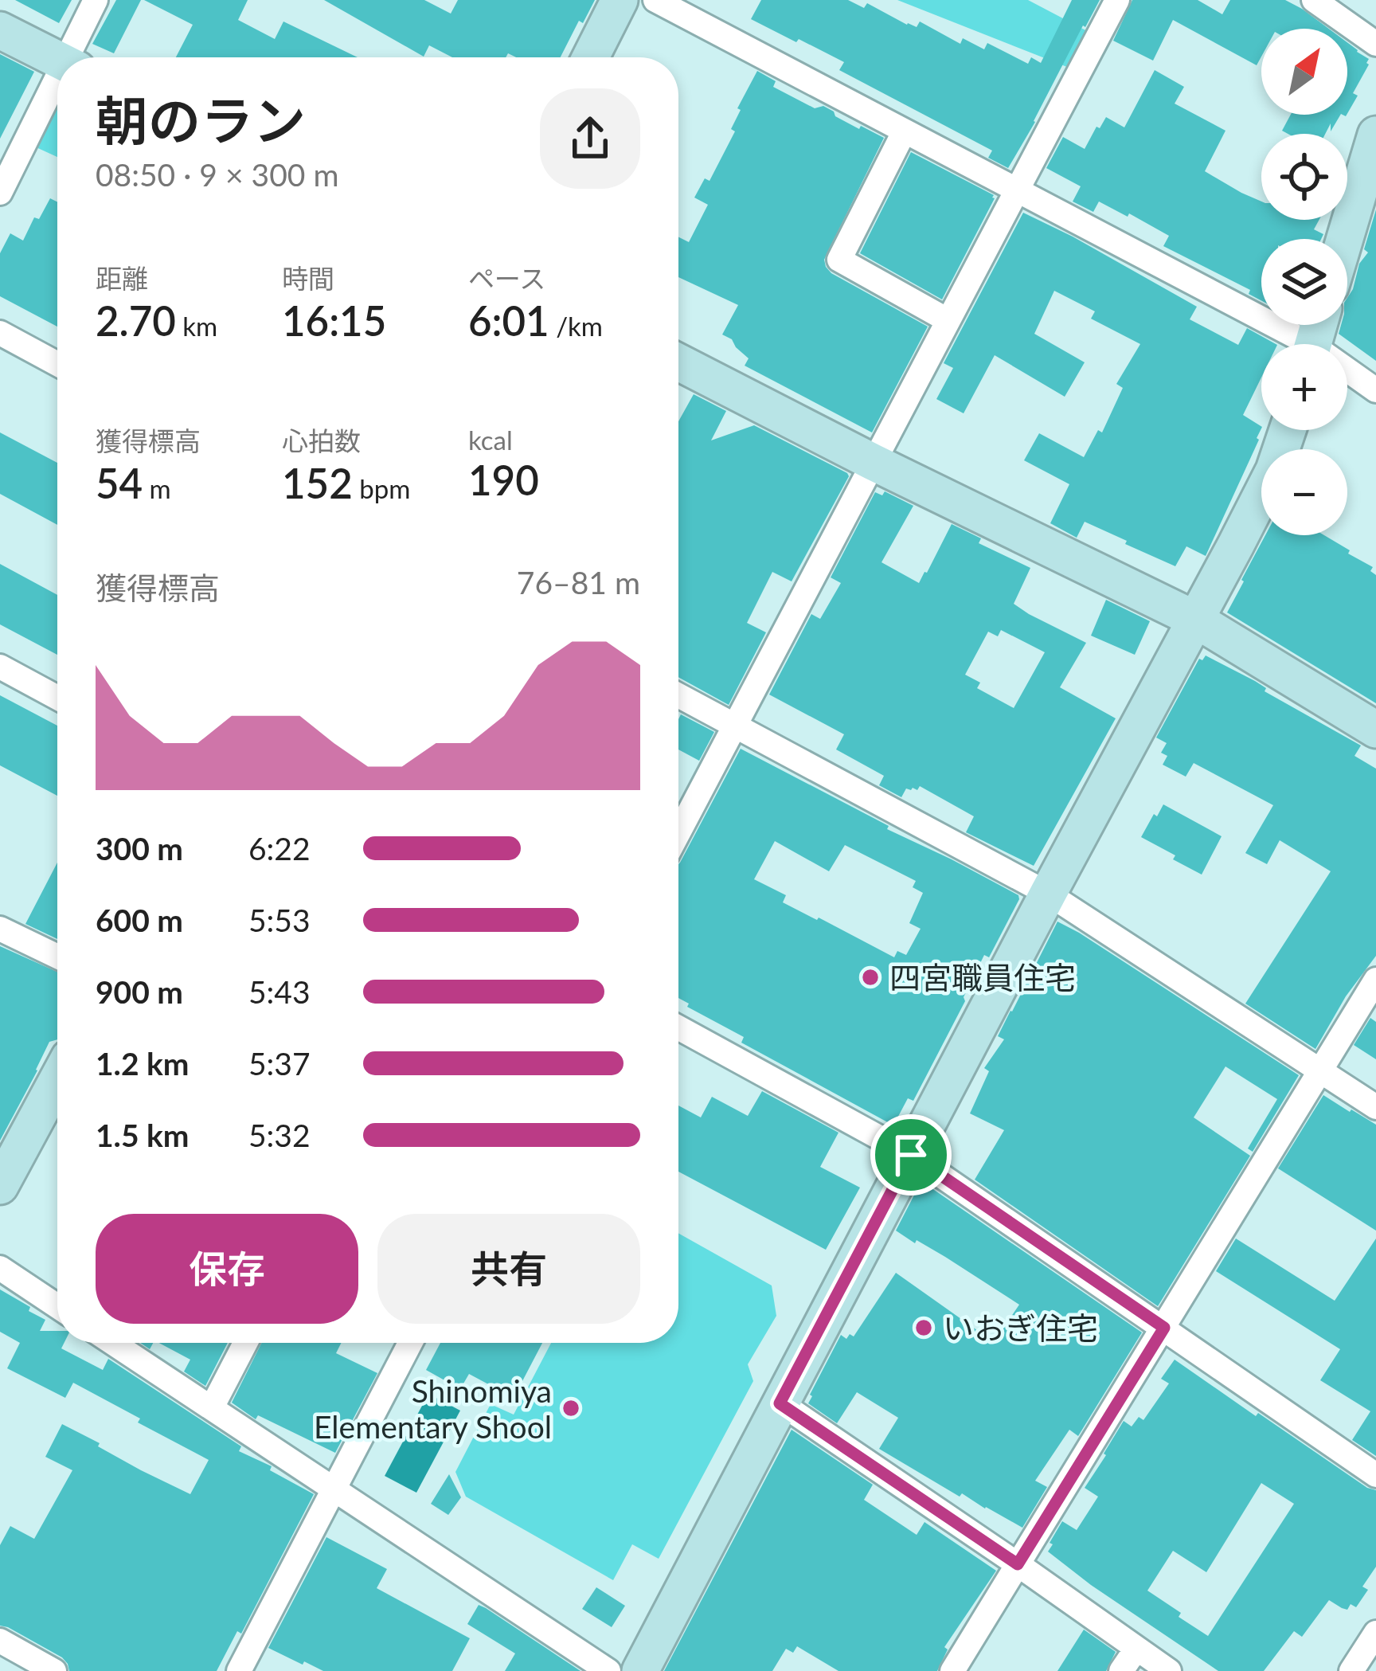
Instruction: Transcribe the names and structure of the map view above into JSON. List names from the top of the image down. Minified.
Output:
{"places":["四宮職員住宅","いおぎ住宅","Shinomiya Elementary Shool"],"north":"top right","page":{"map_buttons":["+","−"],"heading":["朝のラン","08:50 · 9 × 300 m"],"stats":[["距離","2.70 km"],["時間","16:15"],["ペース","6:01 /km"],["獲得標高","54 m"],["心拍数","152 bpm"],["kcal","190"]],"chart":["獲得標高","76–81 m"],"list":[{"name":"300 m","note":"6:22"},{"name":"600 m","note":"5:53"},{"name":"900 m","note":"5:43"},{"name":"1.2 km","note":"5:37"},{"name":"1.5 km","note":"5:32"}],"buttons":["保存","共有"]}}
